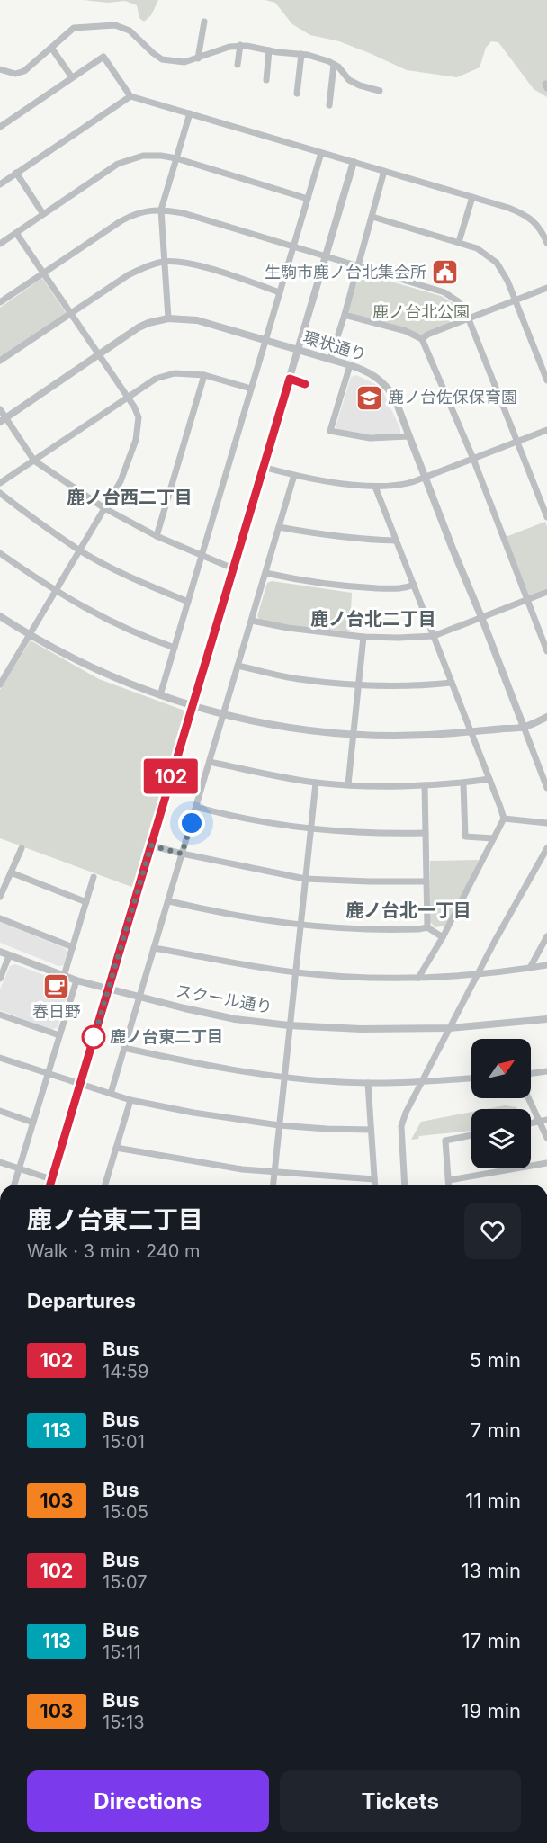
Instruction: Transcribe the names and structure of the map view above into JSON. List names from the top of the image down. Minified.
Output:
{"streets":{"street":["環状通り","スクール通り"]},"districts":["鹿ノ台西二丁目","鹿ノ台北二丁目","鹿ノ台北一丁目"],"parks":["鹿ノ台北公園"],"places":{"public building":["生駒市鹿ノ台北集会所"],"school or university":["鹿ノ台佐保保育園"],"cafe":["春日野"],"other":["鹿ノ台東二丁目"]},"lines":["bus line 102"],"north":"top right","page":{"on_map":"102","heading":[["鹿ノ台東二丁目","Walk · 3 min · 240 m"],"Departures"],"list":[{"mark":"102","name":"Bus","note":"14:59","value":"5 min"},{"mark":"113","name":"Bus","note":"15:01","value":"7 min"},{"mark":"103","name":"Bus","note":"15:05","value":"11 min"},{"mark":"102","name":"Bus","note":"15:07","value":"13 min"},{"mark":"113","name":"Bus","note":"15:11","value":"17 min"},{"mark":"103","name":"Bus","note":"15:13","value":"19 min"}],"buttons":["Directions","Tickets"]}}
